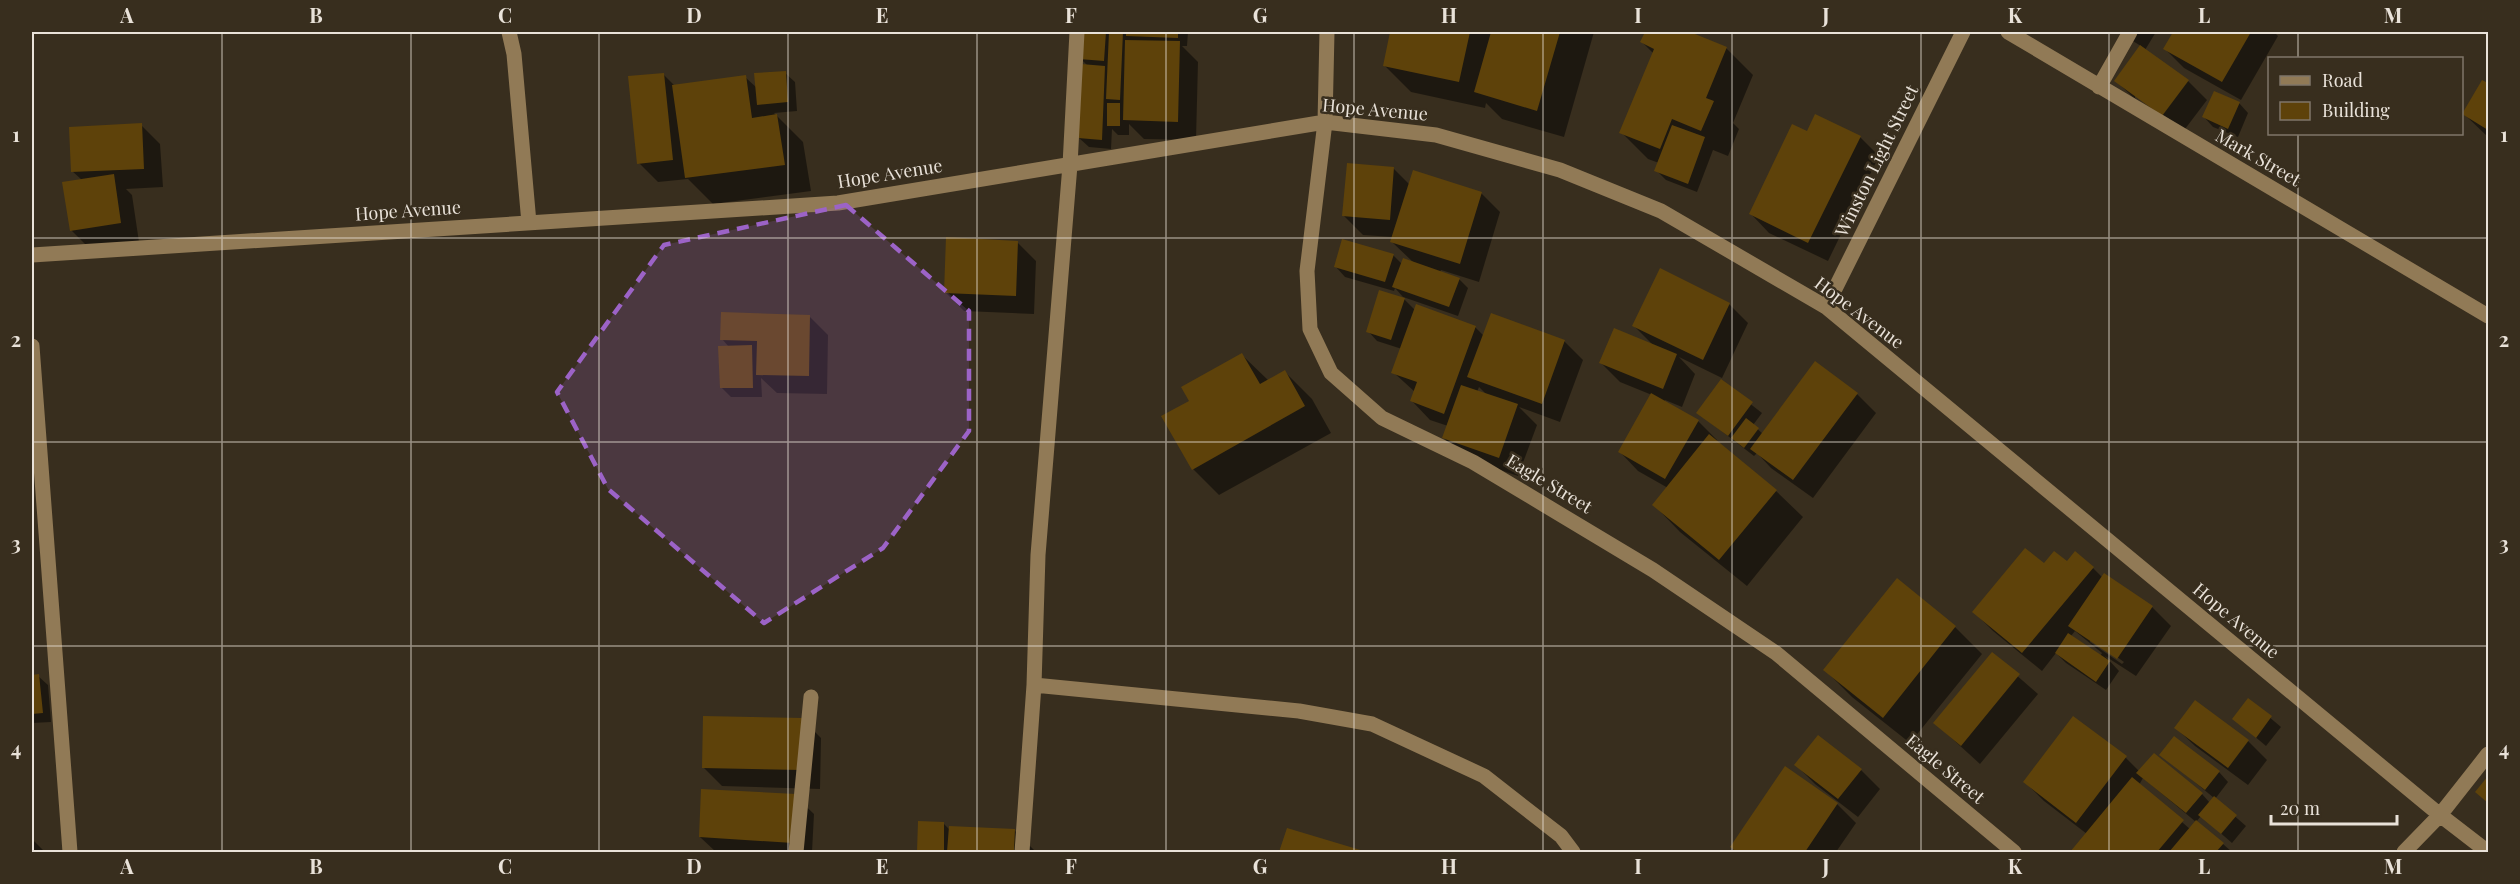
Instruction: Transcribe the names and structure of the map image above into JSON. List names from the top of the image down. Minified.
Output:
{"streets":{"street":["Hope Avenue","Mark Street","Winston Light Street","Eagle Street"]},"crossings":[["Hope Avenue","Winston Light Street"],["Hope Avenue","Eagle Street"]],"legend":["Road","Building"],"scale_bar":"20 m","grid":{"columns":["A","B","C","D","E","F","G","H","I","J","K","L","M"],"rows":["1","2","3","4"]}}
